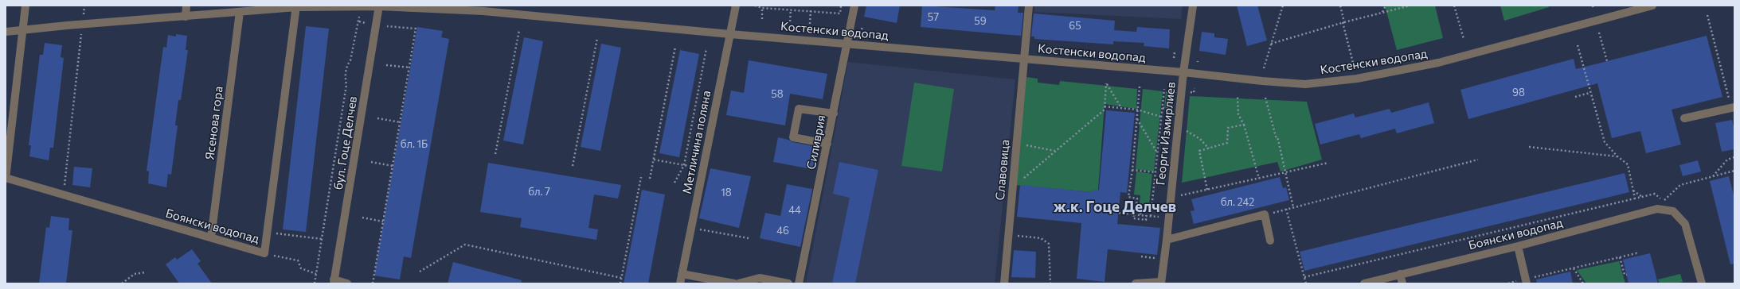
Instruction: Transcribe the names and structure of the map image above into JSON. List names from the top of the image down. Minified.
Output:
{"streets":{"street":["Костенски водопад","Ясенова гора","Георги Измирлиев","Метличина поляна","Силиврия","бул. Гоце Делчев","Славовица","Боянски водопад"]},"crossings":[["Костенски водопад","Ясенова гора"],["Костенски водопад","Георги Измирлиев"],["Костенски водопад","Метличина поляна"],["Костенски водопад","Силиврия"],["Костенски водопад","бул. Гоце Делчев"],["Костенски водопад","Славовица"],["Костенски водопад","Боянски водопад"],["Ясенова гора","Боянски водопад"]],"districts":["ж.к. Гоце Делчев"],"house_numbers":["57","59","65","98","58","бл. 1Б","бл. 7","18","бл. 242","44","46"]}
